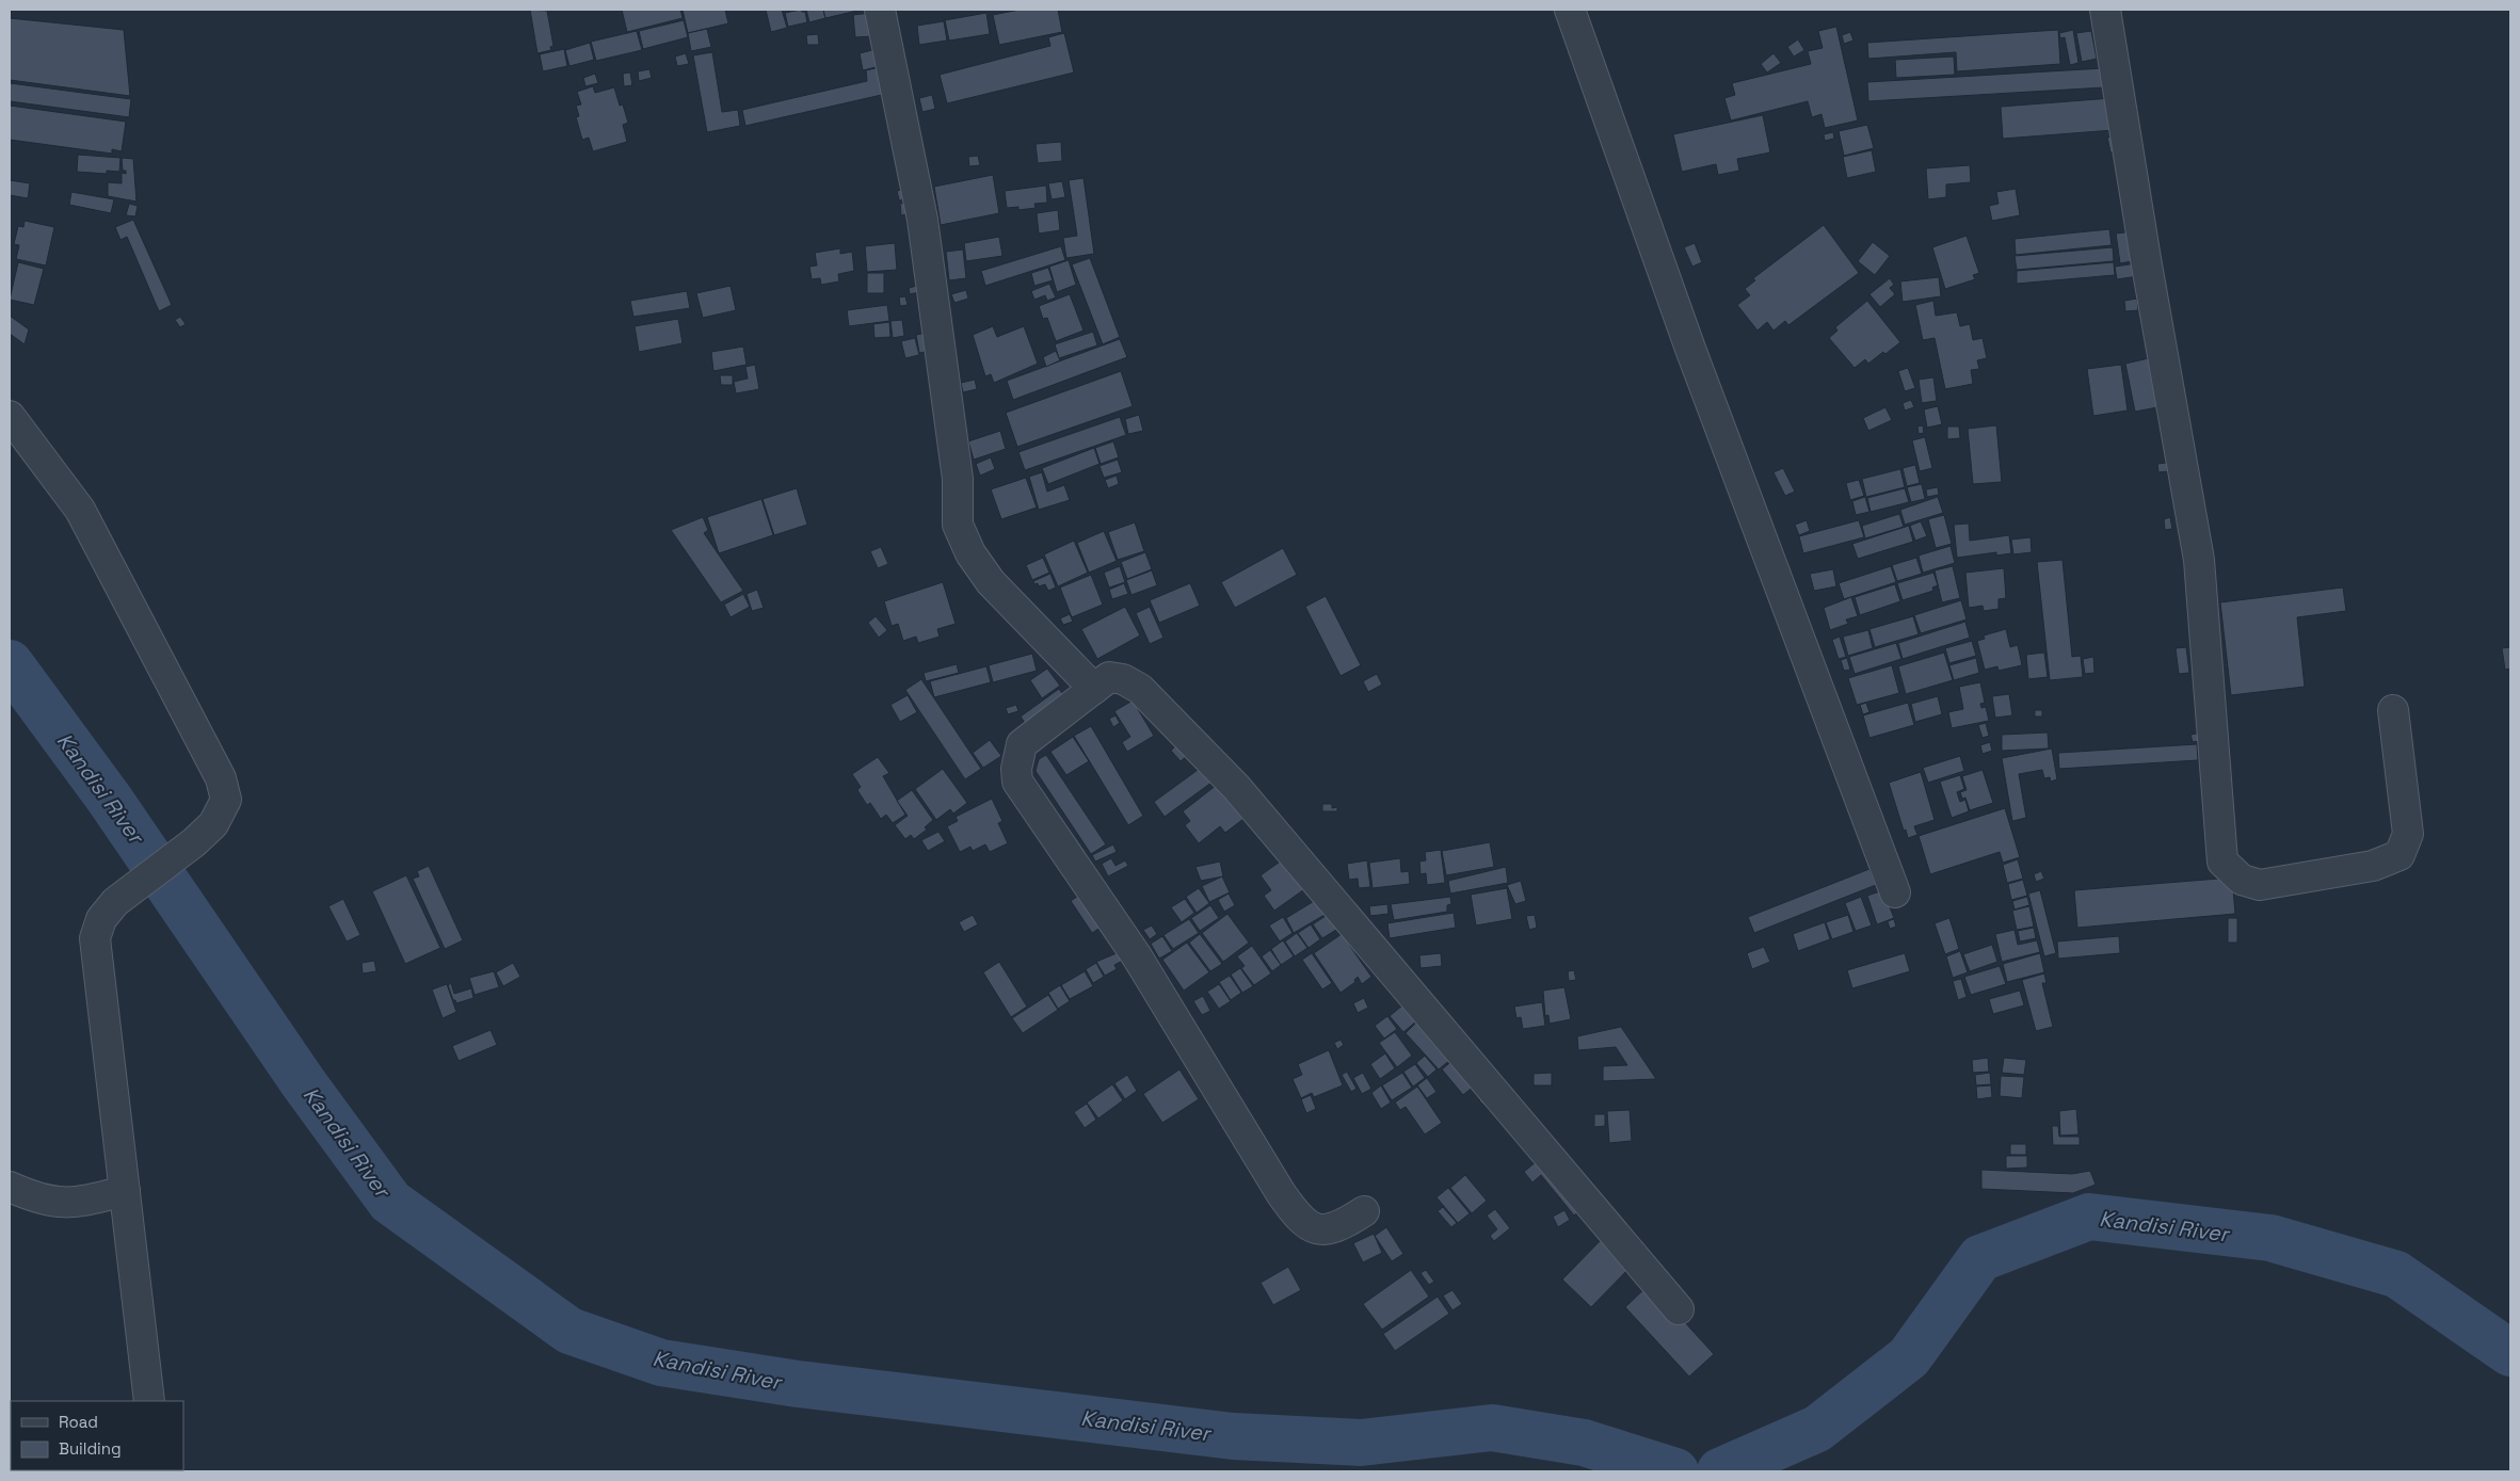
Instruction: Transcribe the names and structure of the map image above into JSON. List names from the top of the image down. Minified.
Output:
{"water":["Kandisi River"],"legend":["Road","Building"]}
